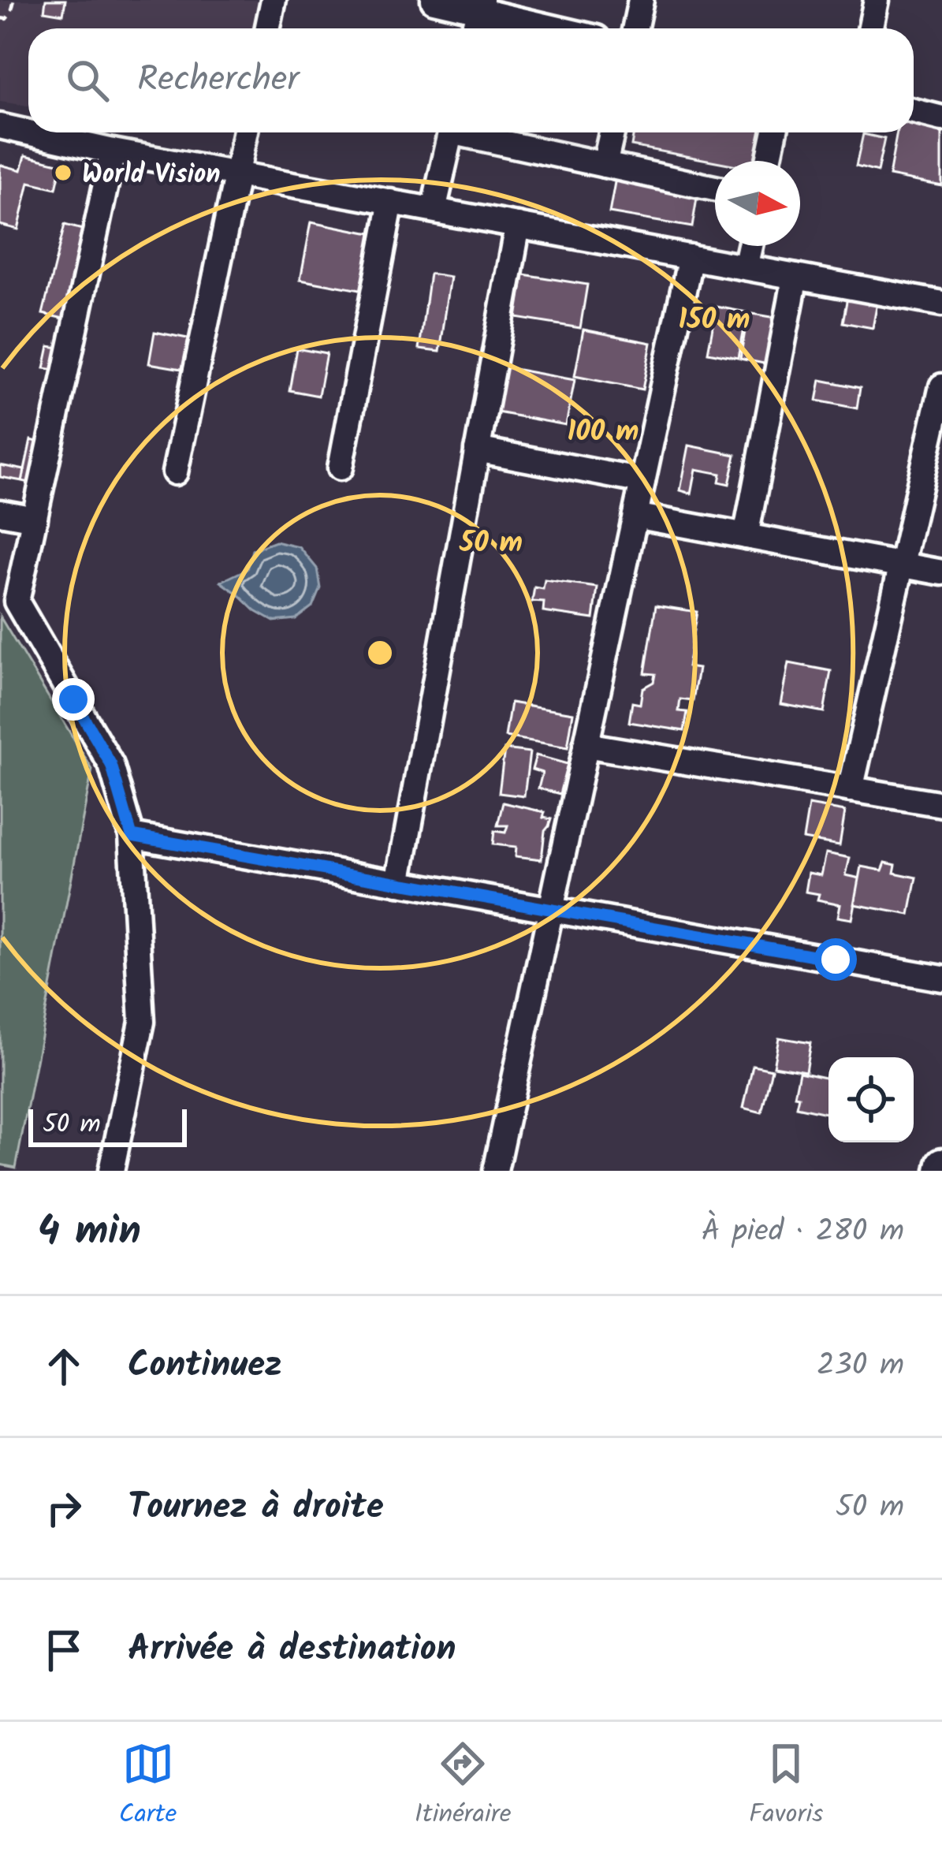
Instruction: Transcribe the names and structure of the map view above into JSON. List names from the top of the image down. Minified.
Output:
{"places":["World Vision"],"scale_bar":"50 m","north":"right","page":{"search":"Rechercher","scale":"50 m","heading":["4 min","À pied · 280 m"],"list":[["Continuez","230 m"],["Tournez à droite","50 m"],"Arrivée à destination"],"nav":["Carte","Itinéraire","Favoris"]},"rings":["150 m","100 m","50 m"]}
